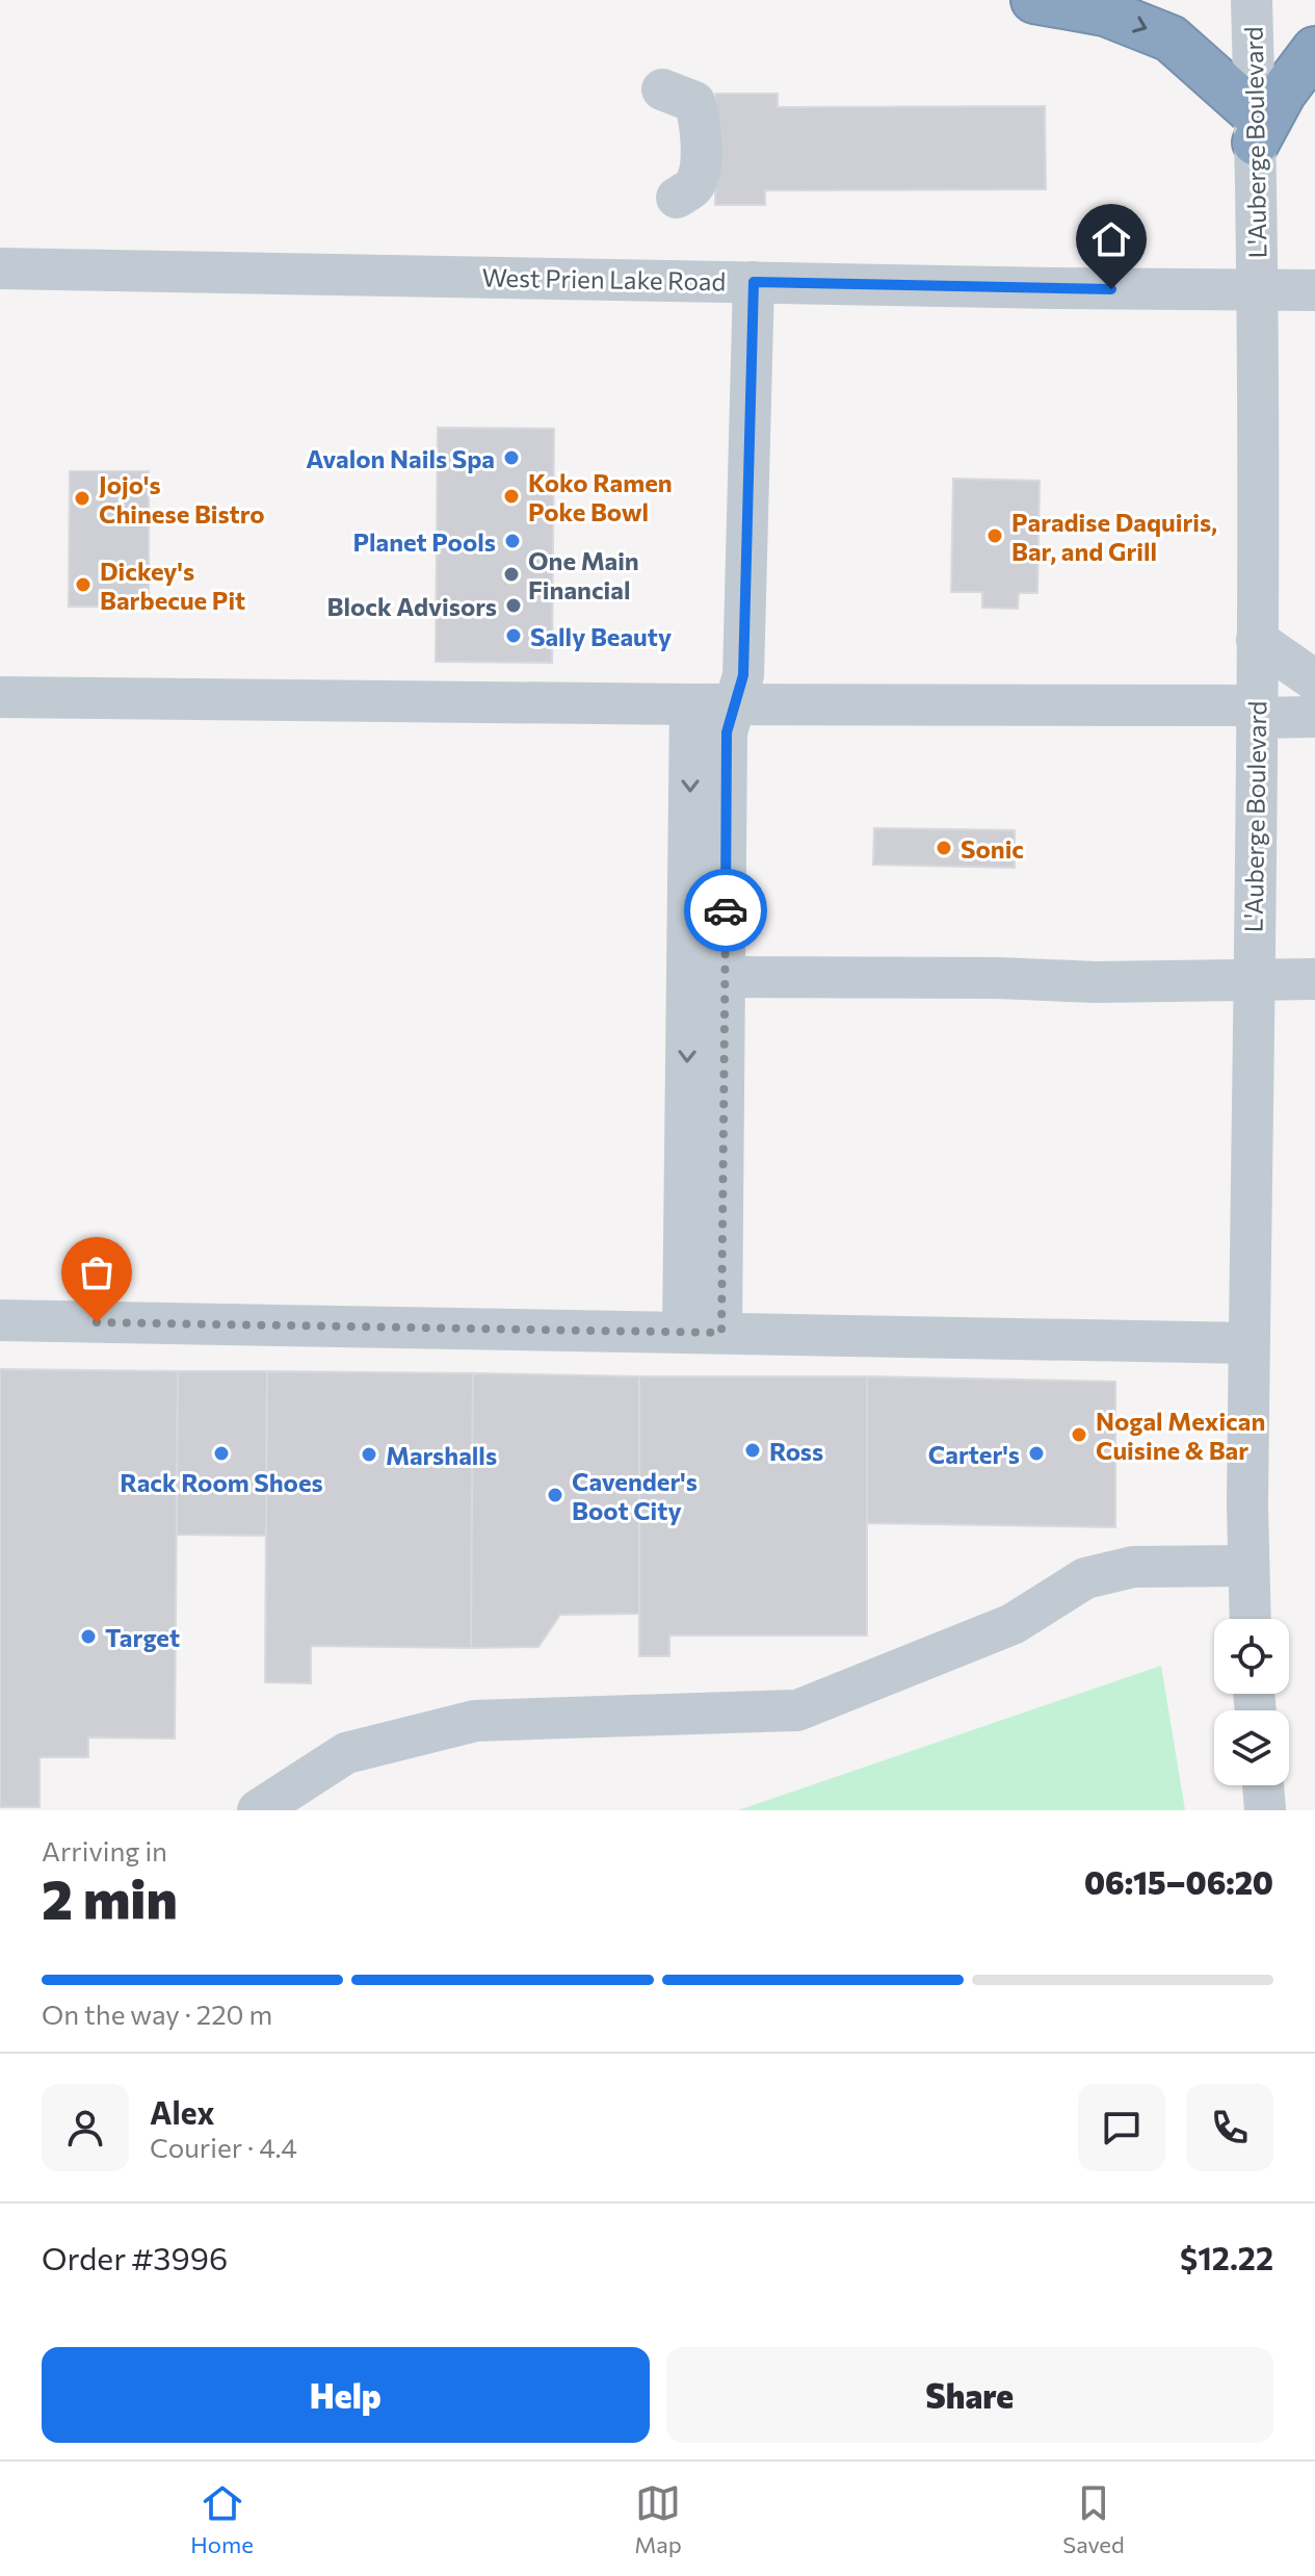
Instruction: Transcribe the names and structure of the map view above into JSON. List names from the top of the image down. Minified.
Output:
{"streets":{"street":["L'Auberge Boulevard","West Prien Lake Road"]},"crossings":[["L'Auberge Boulevard","West Prien Lake Road"]],"places":["Avalon Nails Spa","Koko Ramen Poke Bowl","Jojo's Chinese Bistro","Paradise Daquiris, Bar, and Grill","Planet Pools","One Main Financial","Dickey's Barbecue Pit","Block Advisors","Sally Beauty","Sonic","Nogal Mexican Cuisine & Bar","Ross","Rack Room Shoes","Carter's","Marshalls","Cavender's Boot City","Target"],"page":{"heading":["2 min","Arriving in","06:15–06:20"],"panel":["Alex","Courier · 4.4","Order #3996","$12.22"],"bar":"On the way · 220 m","buttons":["Help","Share"],"tabs":["Home","Map","Saved"]}}
